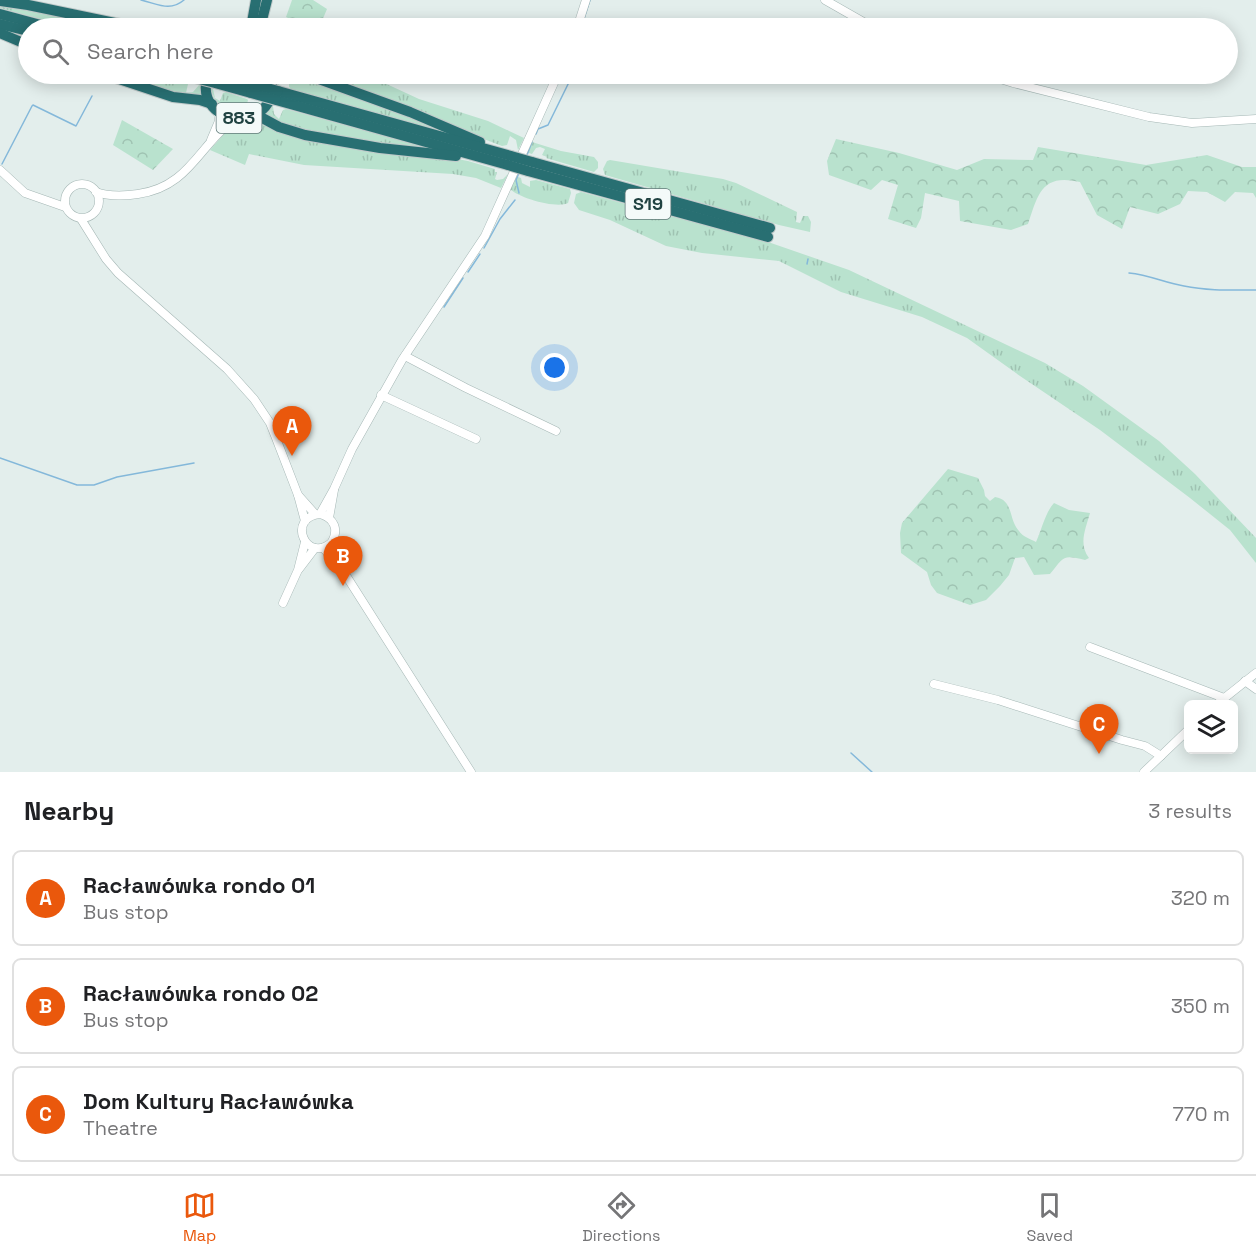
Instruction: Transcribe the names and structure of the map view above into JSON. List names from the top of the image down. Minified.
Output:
{"streets":{"highway":["883","S19"]},"page":{"search":"Search here","pins":["A","B","C"],"heading":["Nearby","3 results"],"list":[{"mark":"A","name":"Racławówka rondo 01","note":"Bus stop","value":"320 m"},{"mark":"B","name":"Racławówka rondo 02","note":"Bus stop","value":"350 m"},{"mark":"C","name":"Dom Kultury Racławówka","note":"Theatre","value":"770 m"}],"nav":["Map","Directions","Saved"]}}
